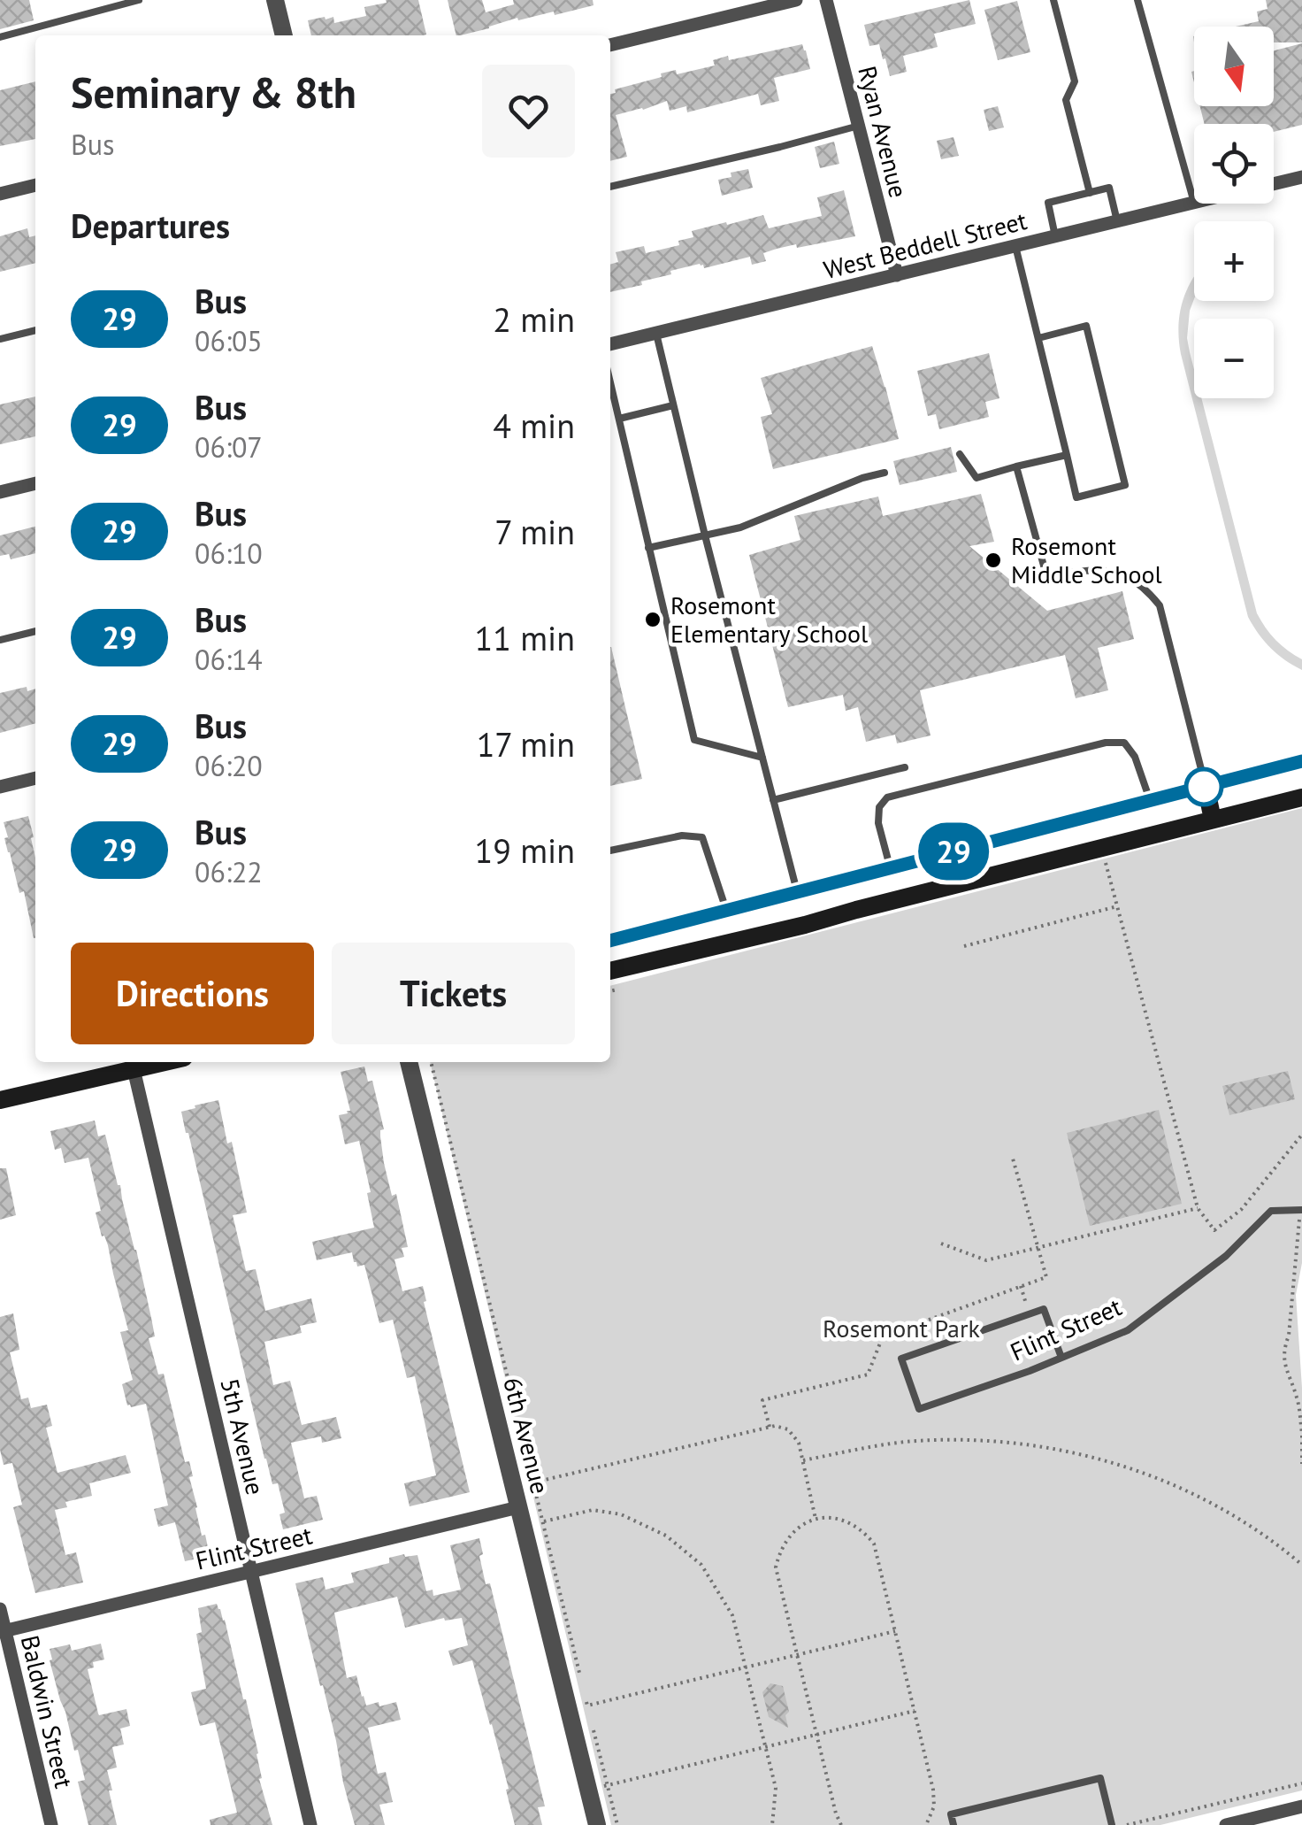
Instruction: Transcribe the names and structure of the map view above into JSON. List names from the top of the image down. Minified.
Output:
{"streets":{"street":["Ryan Avenue","West Beddell Street","Flint Street","6th Avenue","5th Avenue","Baldwin Street"]},"crossings":[["Ryan Avenue","West Beddell Street"],["Flint Street","6th Avenue"],["Flint Street","5th Avenue"],["Flint Street","Baldwin Street"]],"parks":["Rosemont Park"],"places":["Rosemont Middle School","Rosemont Elementary School"],"lines":["bus line 29"],"north":"bottom","page":{"on_map":"29","map_buttons":["+","−"],"heading":[["Seminary & 8th","Bus"],"Departures"],"list":[{"mark":"29","name":"Bus","note":"06:05","value":"2 min"},{"mark":"29","name":"Bus","note":"06:07","value":"4 min"},{"mark":"29","name":"Bus","note":"06:10","value":"7 min"},{"mark":"29","name":"Bus","note":"06:14","value":"11 min"},{"mark":"29","name":"Bus","note":"06:20","value":"17 min"},{"mark":"29","name":"Bus","note":"06:22","value":"19 min"}],"buttons":["Directions","Tickets"]}}
